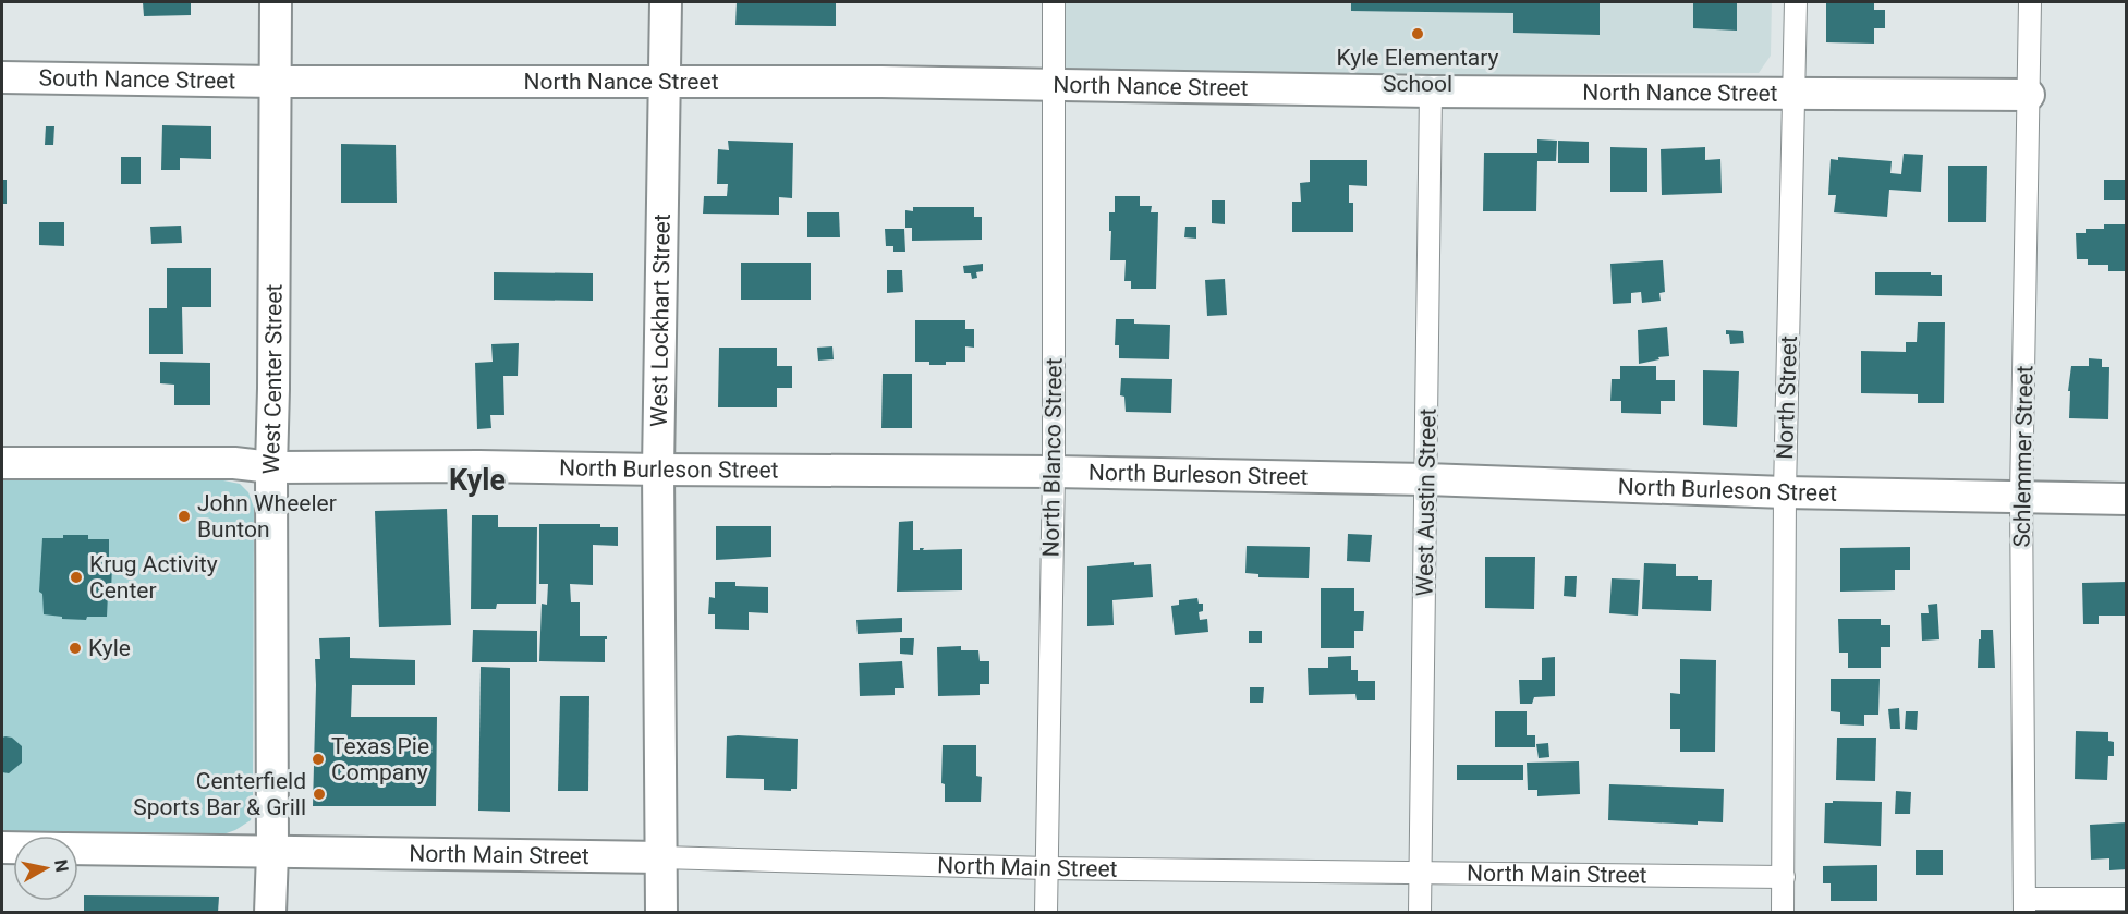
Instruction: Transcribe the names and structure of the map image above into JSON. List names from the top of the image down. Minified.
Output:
{"streets":{"street":["South Nance Street","North Nance Street","West Lockhart Street","West Center Street","North Street","Schlemmer Street","North Blanco Street","North Burleson Street","West Austin Street","North Main Street"]},"crossings":[["South Nance Street","North Nance Street"],["South Nance Street","West Center Street"],["North Nance Street","West Lockhart Street"],["North Nance Street","West Center Street"],["North Nance Street","North Street"],["North Nance Street","Schlemmer Street"],["North Nance Street","North Blanco Street"],["North Nance Street","West Austin Street"],["West Lockhart Street","North Burleson Street"],["West Lockhart Street","North Main Street"],["West Center Street","North Burleson Street"],["West Center Street","North Main Street"],["North Street","North Burleson Street"],["North Street","North Main Street"],["Schlemmer Street","North Burleson Street"],["North Blanco Street","North Burleson Street"],["North Blanco Street","North Main Street"],["North Burleson Street","West Austin Street"],["West Austin Street","North Main Street"]],"districts":["Kyle"],"places":["Kyle Elementary School","John Wheeler Bunton","Krug Activity Center","Kyle","Texas Pie Company","Centerfield Sports Bar & Grill"],"north":"right"}
